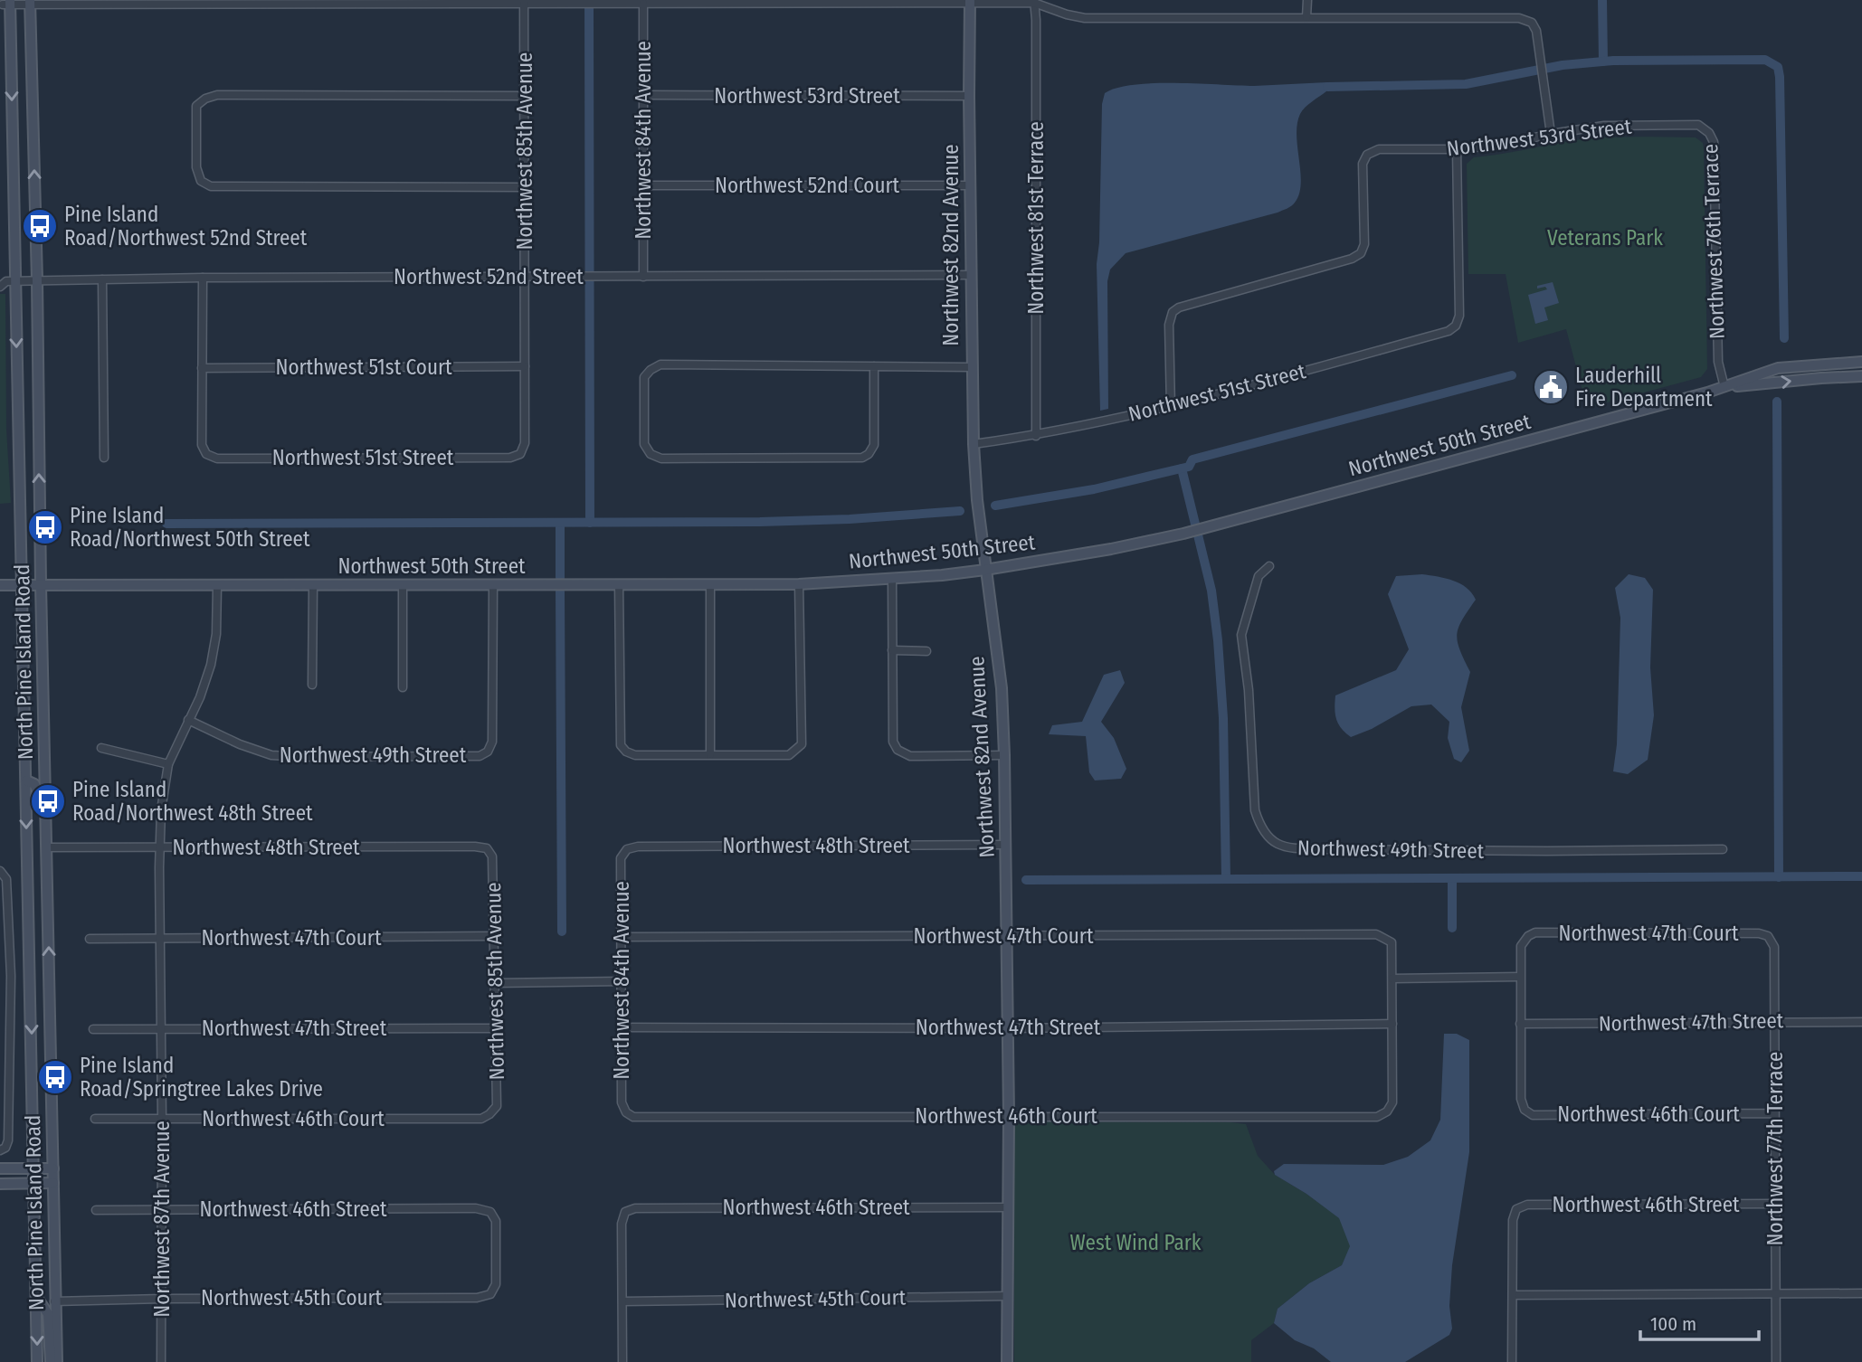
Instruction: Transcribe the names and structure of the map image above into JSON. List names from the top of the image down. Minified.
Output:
{"streets":{"street":["Northwest 53rd Street","Northwest 84th Avenue","Northwest 85th Avenue","Northwest 52nd Court","Northwest 81st Terrace","Northwest 76th Terrace","Northwest 82nd Avenue","Northwest 52nd Street","Northwest 51st Court","Northwest 51st Street","Northwest 50th Street","North Pine Island Road","Northwest 49th Street","Northwest 48th Street","Northwest 47th Court","Northwest 47th Street","Northwest 46th Court","Northwest 77th Terrace","Northwest 46th Street","Northwest 87th Avenue","Northwest 45th Court"]},"crossings":[["Northwest 53rd Street","Northwest 84th Avenue"],["Northwest 53rd Street","Northwest 76th Terrace"],["Northwest 53rd Street","Northwest 82nd Avenue"],["Northwest 53rd Street","Northwest 51st Street"],["Northwest 84th Avenue","Northwest 52nd Court"],["Northwest 84th Avenue","Northwest 52nd Street"],["Northwest 84th Avenue","Northwest 48th Street"],["Northwest 84th Avenue","Northwest 47th Court"],["Northwest 84th Avenue","Northwest 47th Street"],["Northwest 84th Avenue","Northwest 46th Court"],["Northwest 85th Avenue","Northwest 52nd Street"],["Northwest 85th Avenue","Northwest 51st Court"],["Northwest 85th Avenue","Northwest 51st Street"],["Northwest 85th Avenue","Northwest 48th Street"],["Northwest 85th Avenue","Northwest 47th Court"],["Northwest 85th Avenue","Northwest 47th Street"],["Northwest 85th Avenue","Northwest 46th Court"],["Northwest 52nd Court","Northwest 82nd Avenue"],["Northwest 81st Terrace","Northwest 51st Street"],["Northwest 76th Terrace","Northwest 50th Street"],["Northwest 82nd Avenue","Northwest 52nd Street"],["Northwest 82nd Avenue","Northwest 51st Street"],["Northwest 82nd Avenue","Northwest 50th Street"],["Northwest 82nd Avenue","Northwest 48th Street"],["Northwest 82nd Avenue","Northwest 47th Court"],["Northwest 82nd Avenue","Northwest 47th Street"],["Northwest 82nd Avenue","Northwest 46th Court"],["Northwest 82nd Avenue","Northwest 46th Street"],["Northwest 82nd Avenue","Northwest 45th Court"],["Northwest 52nd Street","North Pine Island Road"],["Northwest 51st Court","Northwest 51st Street"],["Northwest 50th Street","North Pine Island Road"],["Northwest 50th Street","Northwest 49th Street"],["Northwest 50th Street","Northwest 87th Avenue"],["North Pine Island Road","Northwest 48th Street"],["North Pine Island Road","Northwest 45th Court"],["Northwest 49th Street","Northwest 87th Avenue"],["Northwest 48th Street","Northwest 87th Avenue"],["Northwest 47th Court","Northwest 77th Terrace"],["Northwest 47th Court","Northwest 87th Avenue"],["Northwest 47th Street","Northwest 46th Court"],["Northwest 47th Street","Northwest 77th Terrace"],["Northwest 47th Street","Northwest 87th Avenue"],["Northwest 46th Court","Northwest 77th Terrace"],["Northwest 46th Court","Northwest 87th Avenue"],["Northwest 77th Terrace","Northwest 46th Street"],["Northwest 46th Street","Northwest 87th Avenue"],["Northwest 46th Street","Northwest 45th Court"],["Northwest 87th Avenue","Northwest 45th Court"]],"parks":["Veterans Park","West Wind Park"],"places":{"bus stop":["Pine Island Road/Northwest 52nd Street","Pine Island Road/Northwest 50th Street","Pine Island Road/Northwest 48th Street","Pine Island Road/Springtree Lakes Drive"],"public building":["Lauderhill Fire Department"]},"scale_bar":"100 m"}
